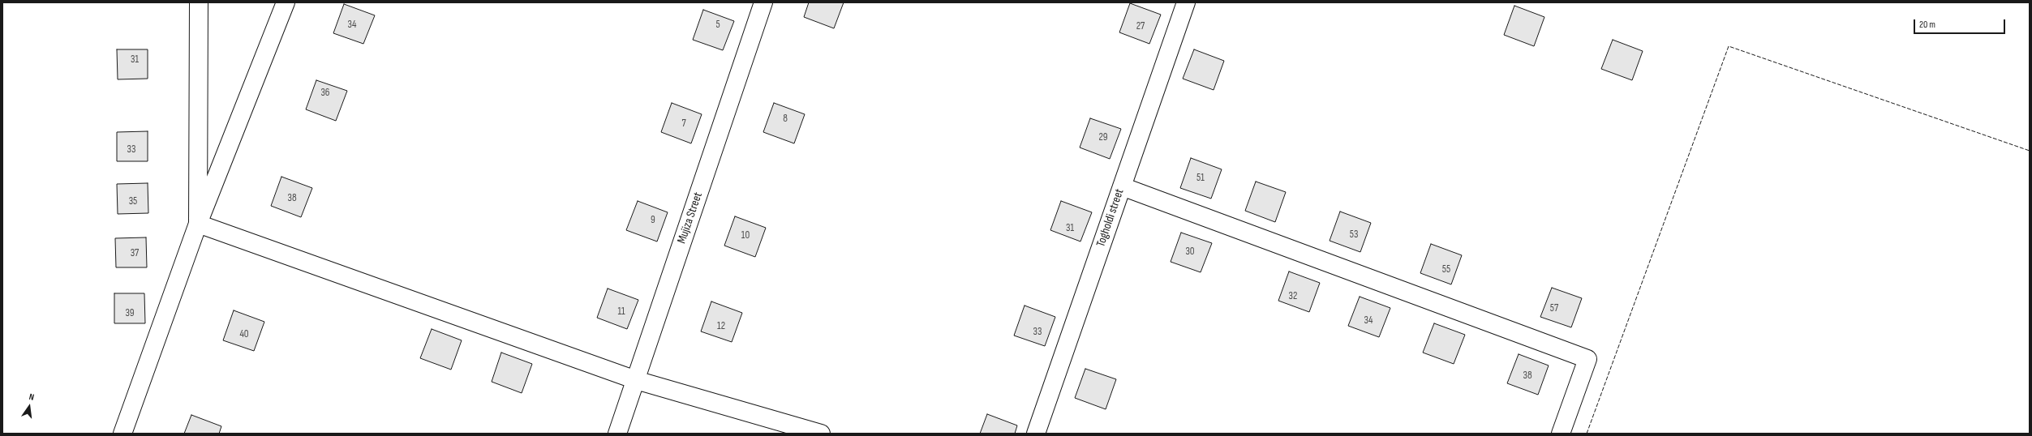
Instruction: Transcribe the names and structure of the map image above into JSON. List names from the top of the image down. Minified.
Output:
{"streets":{"street":["Mujiza Street","Togholdi street"]},"house_numbers":["34","5","27","31","36","8","7","29","33","51","38","35","9","31","53","10","30","37","55","32","57","11","39","34","12","33","40","38"],"scale_bar":"20 m","north":"top"}
